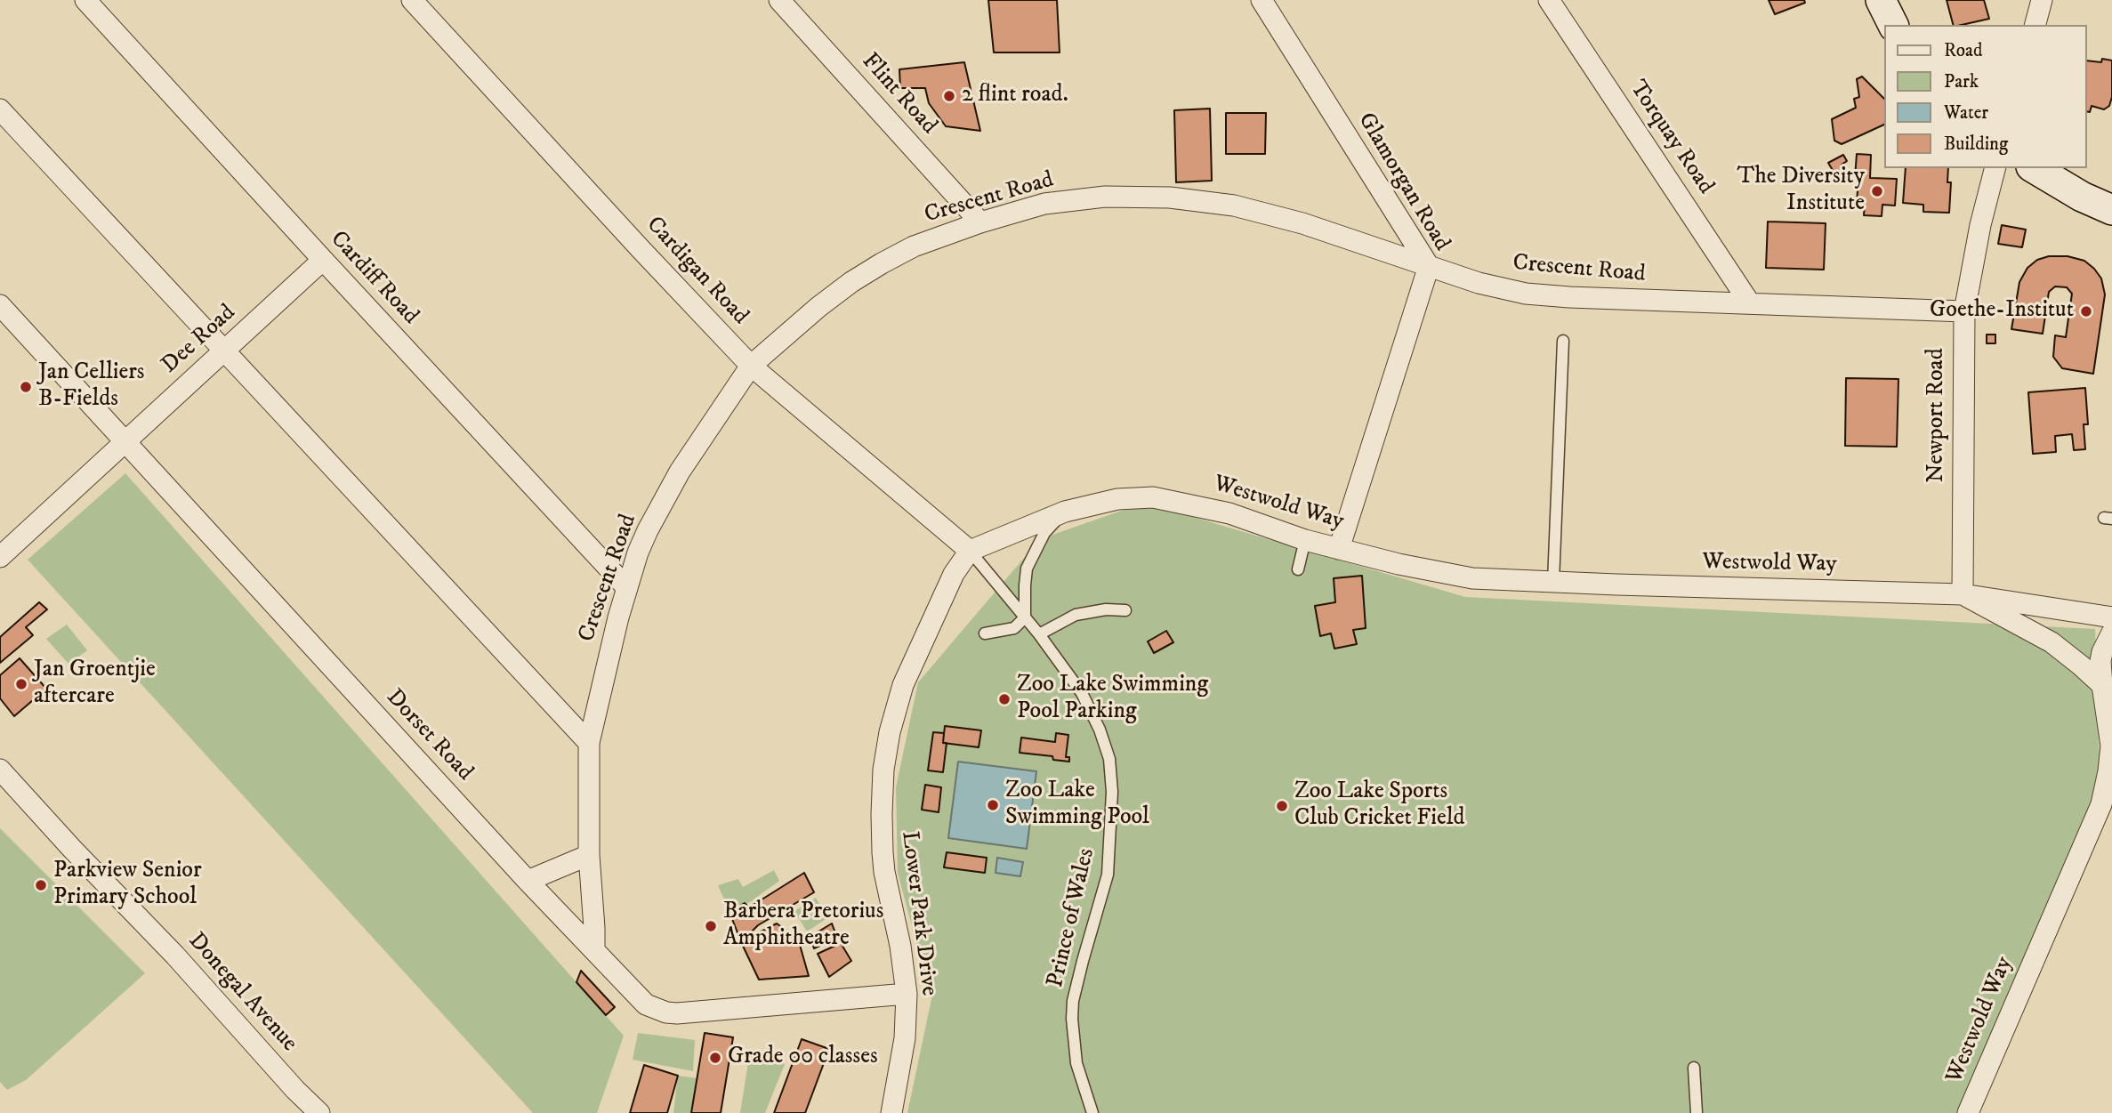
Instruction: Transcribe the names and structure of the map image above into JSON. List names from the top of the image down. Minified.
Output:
{"streets":{"street":["Flint Road","Torquay Road","Glamorgan Road","Crescent Road","Cardigan Road","Cardiff Road","Dee Road","Newport Road","Westwold Way","Dorset Road","Lower Park Drive","Donegal Avenue"],"lane":["Prince of Wales"]},"crossings":[["Flint Road","Crescent Road"],["Torquay Road","Crescent Road"],["Glamorgan Road","Crescent Road"],["Glamorgan Road","Westwold Way"],["Crescent Road","Cardigan Road"],["Crescent Road","Cardiff Road"],["Crescent Road","Newport Road"],["Crescent Road","Dorset Road"],["Cardigan Road","Westwold Way"],["Cardigan Road","Lower Park Drive"],["Cardigan Road","Prince of Wales"],["Cardiff Road","Dee Road"],["Dee Road","Dorset Road"],["Newport Road","Westwold Way"],["Westwold Way","Lower Park Drive"],["Westwold Way","Prince of Wales"],["Dorset Road","Lower Park Drive"],["Lower Park Drive","Prince of Wales"]],"places":["2 flint road.","The Diversity Institute","Goethe-Institut","Jan Celliers B-Fields","Jan Groentjie aftercare","Zoo Lake Swimming Pool Parking","Zoo Lake Swimming Pool","Zoo Lake Sports Club Cricket Field","Parkview Senior Primary School","Barbera Pretorius Amphitheatre","Grade 00 classes"],"legend":["Road","Park","Water","Building"]}
